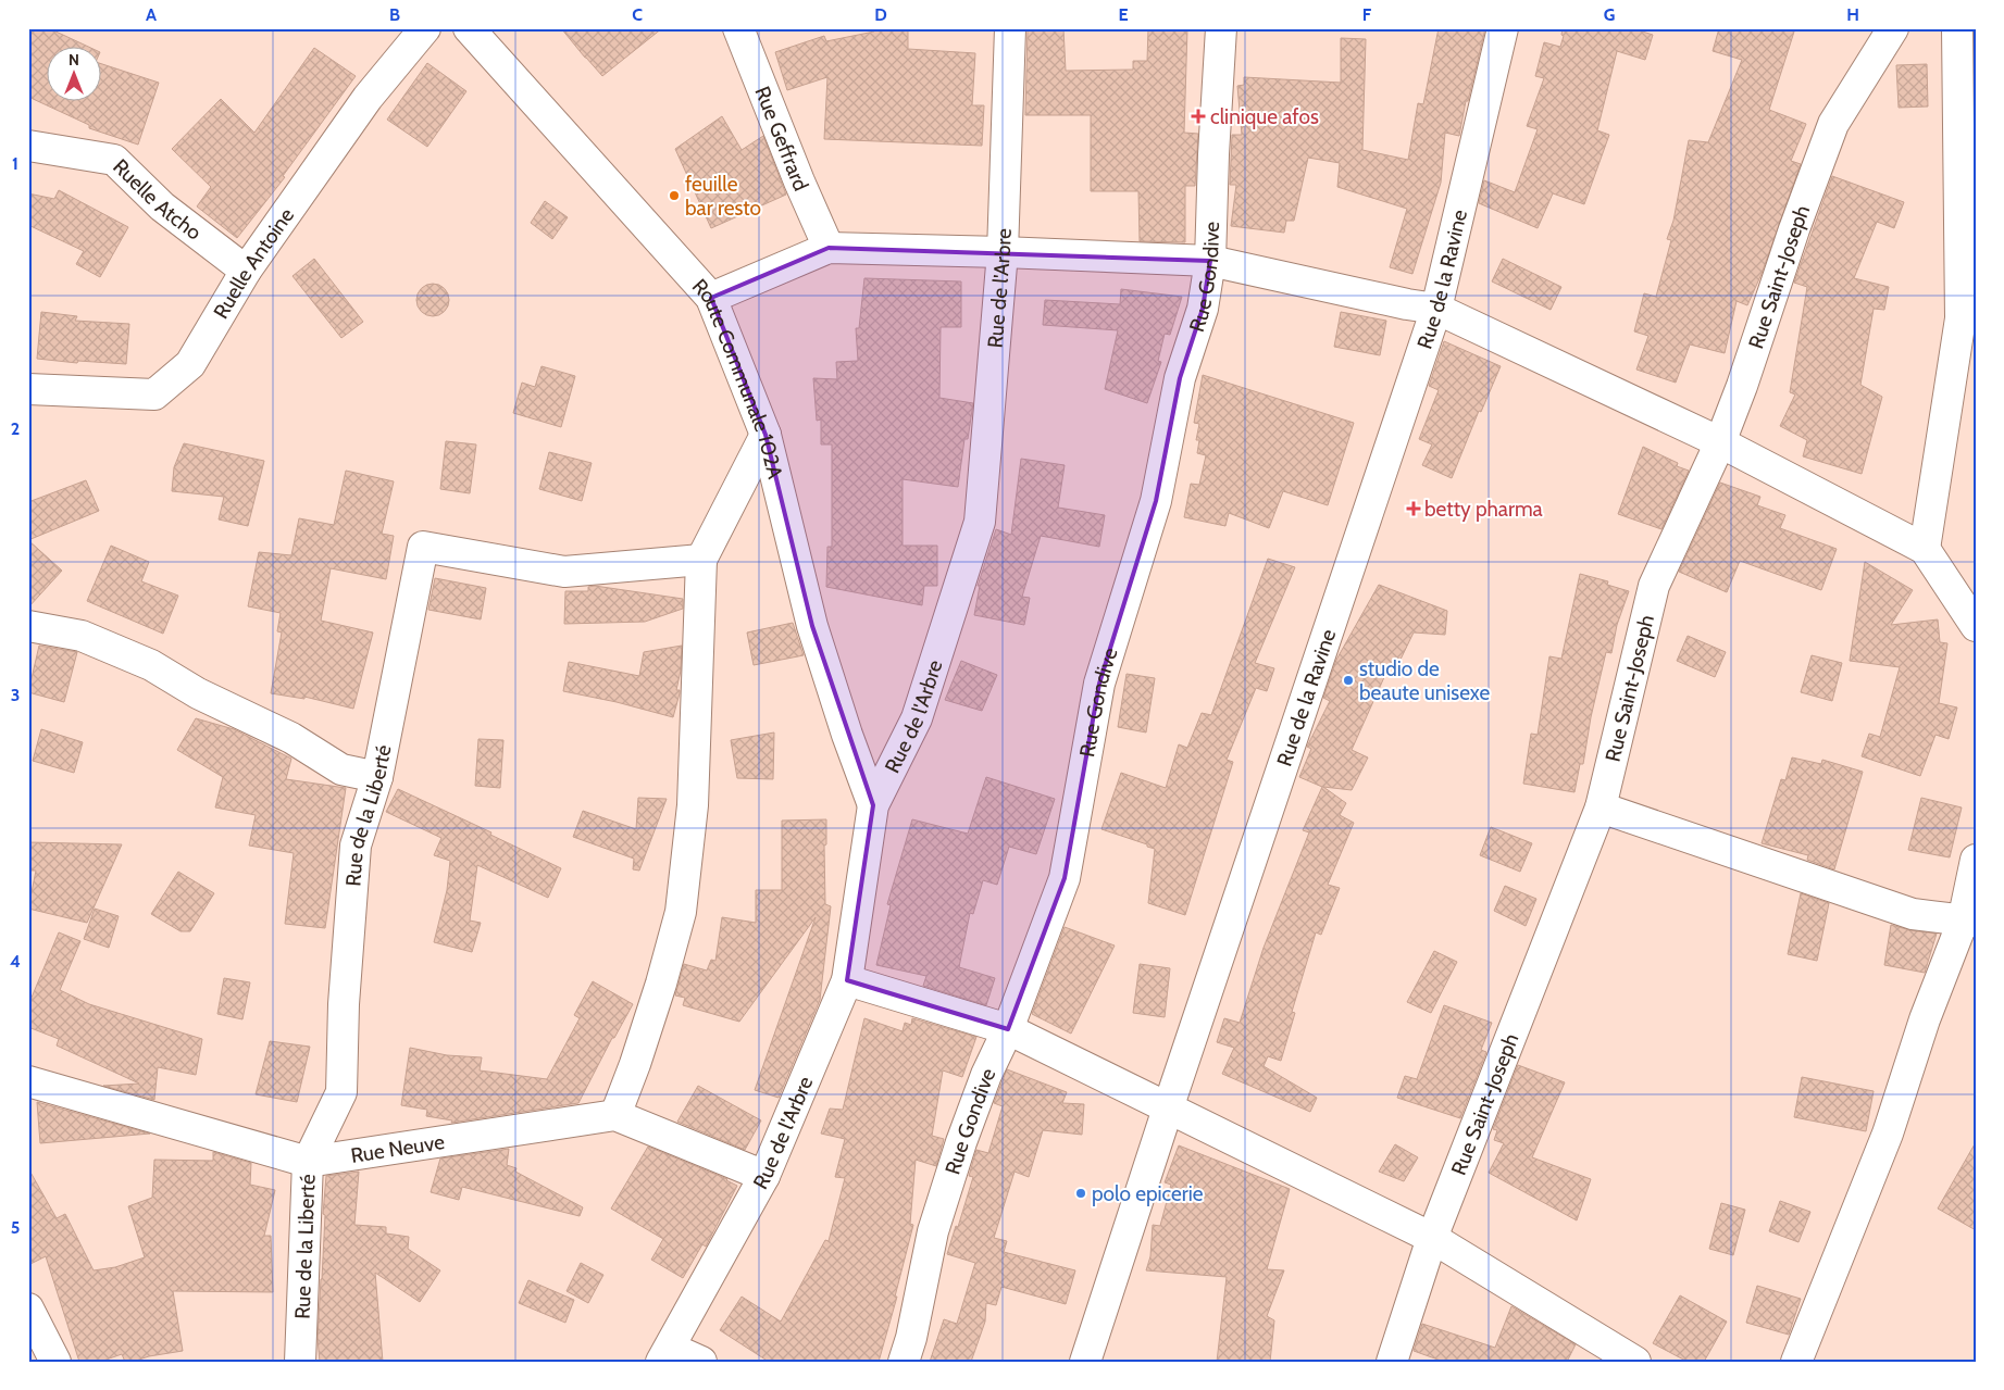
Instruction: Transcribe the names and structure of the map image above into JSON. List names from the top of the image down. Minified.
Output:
{"streets":{"street":["Rue Geffrard","Ruelle Atcho","Ruelle Antoine","Rue Gondive","Rue Saint-Joseph","Rue de la Ravine","Rue de l'Arbre","Route Communale 102A","Rue de la Liberté","Rue Neuve"]},"crossings":[["Ruelle Atcho","Ruelle Antoine"],["Rue de l'Arbre","Route Communale 102A"],["Rue de la Liberté","Rue Neuve"]],"places":{"health":["clinique afos","betty pharma"],"other":["feuille bar resto","studio de beaute unisexe","polo epicerie"]},"north":"top","grid":{"columns":["A","B","C","D","E","F","G","H"],"rows":["1","2","3","4","5"]}}
